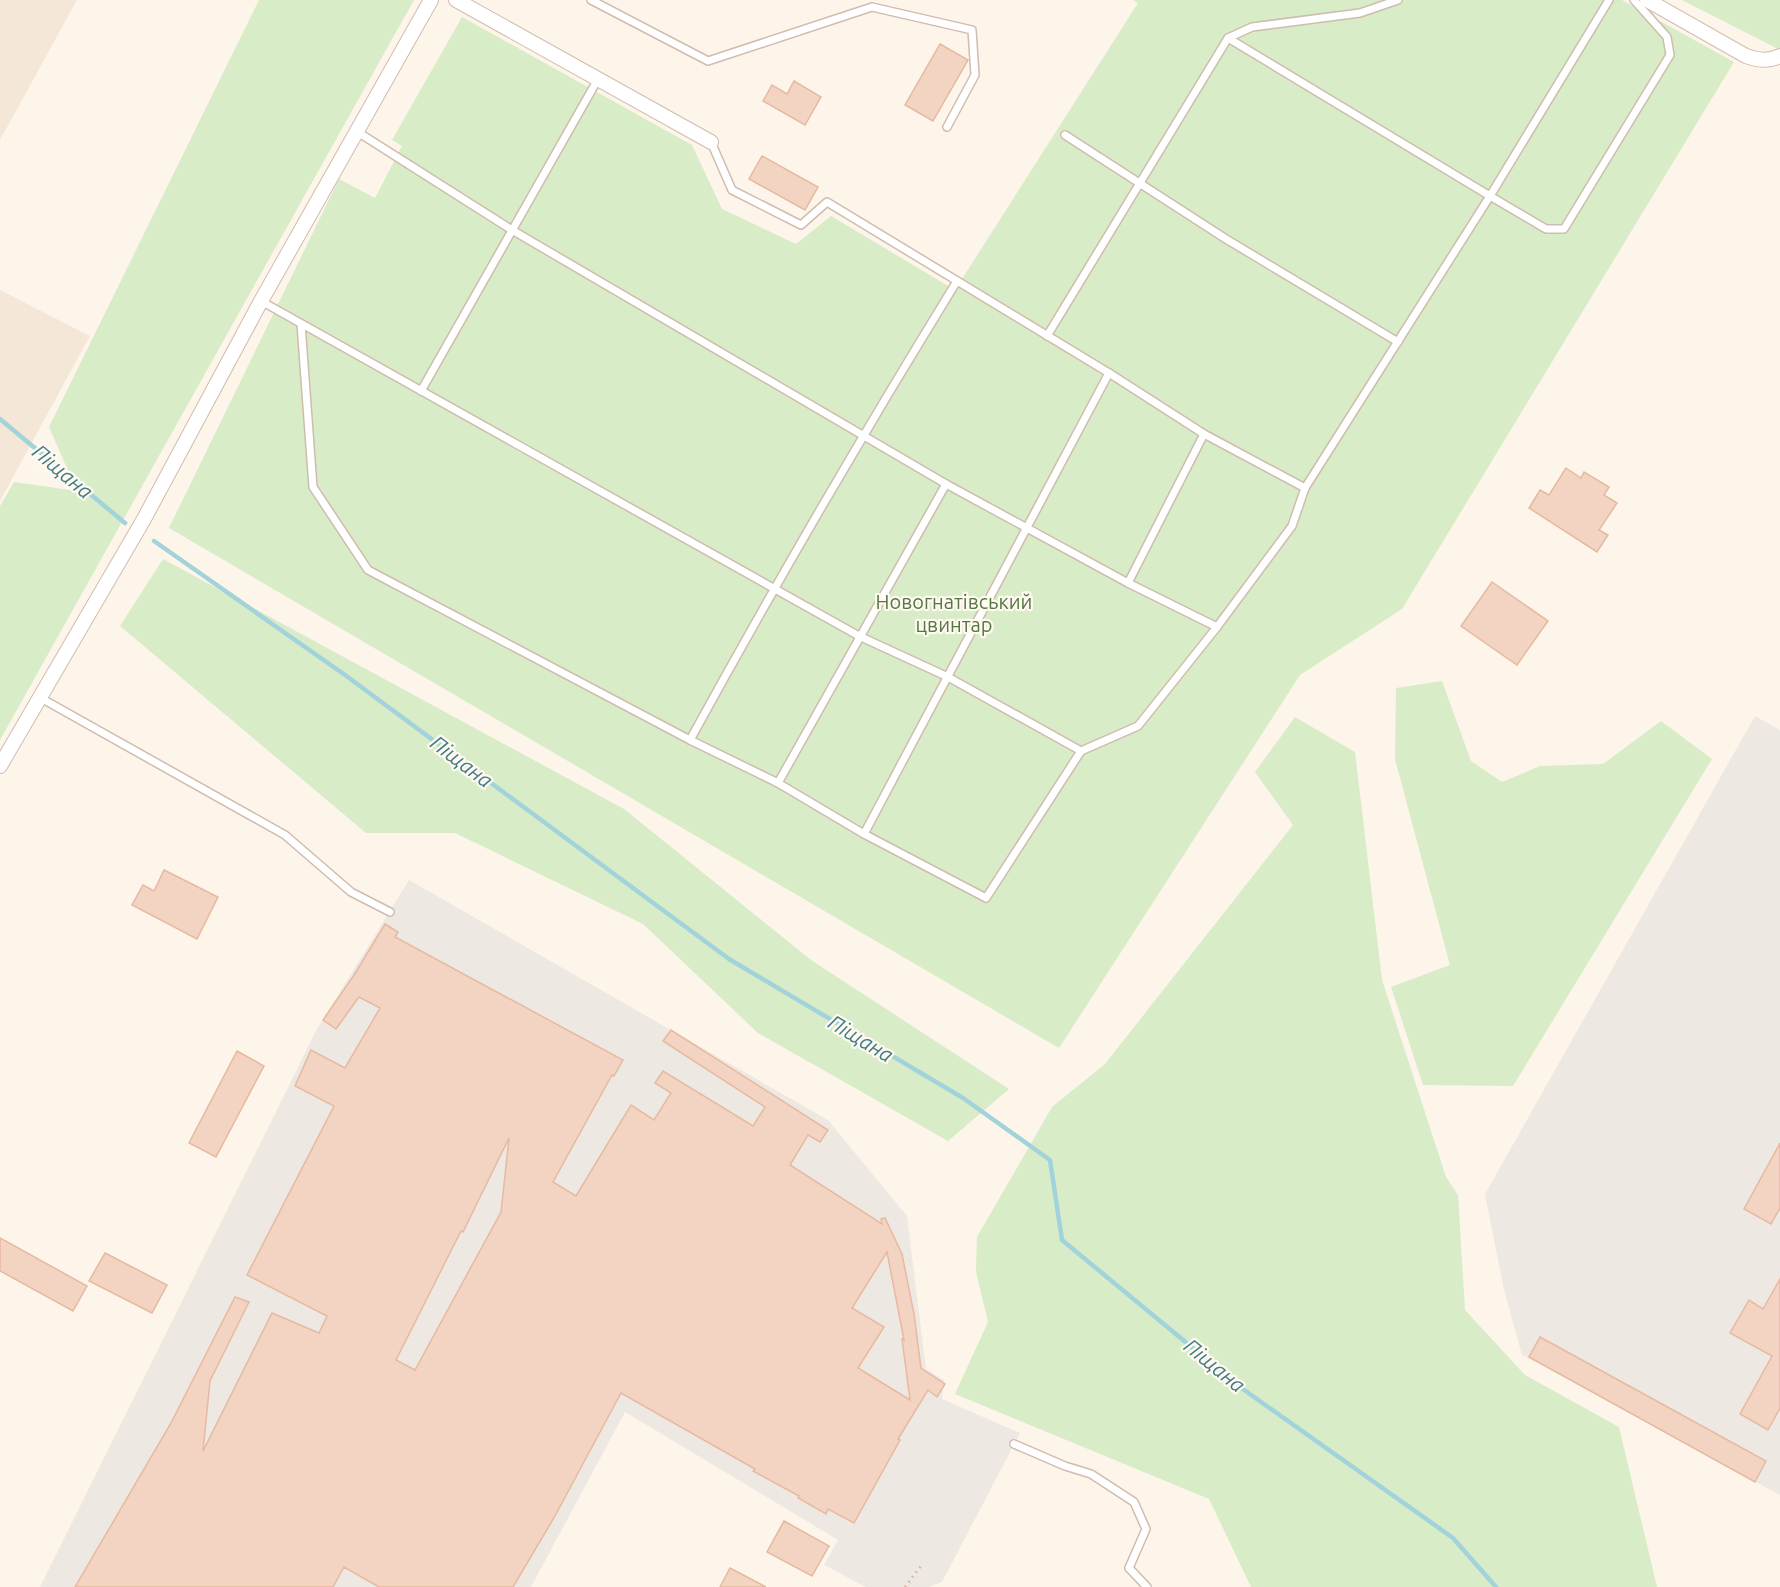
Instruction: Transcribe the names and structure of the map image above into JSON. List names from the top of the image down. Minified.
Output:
{"water":["Піщана"],"parks":["Новогнатівський цвинтар"]}
